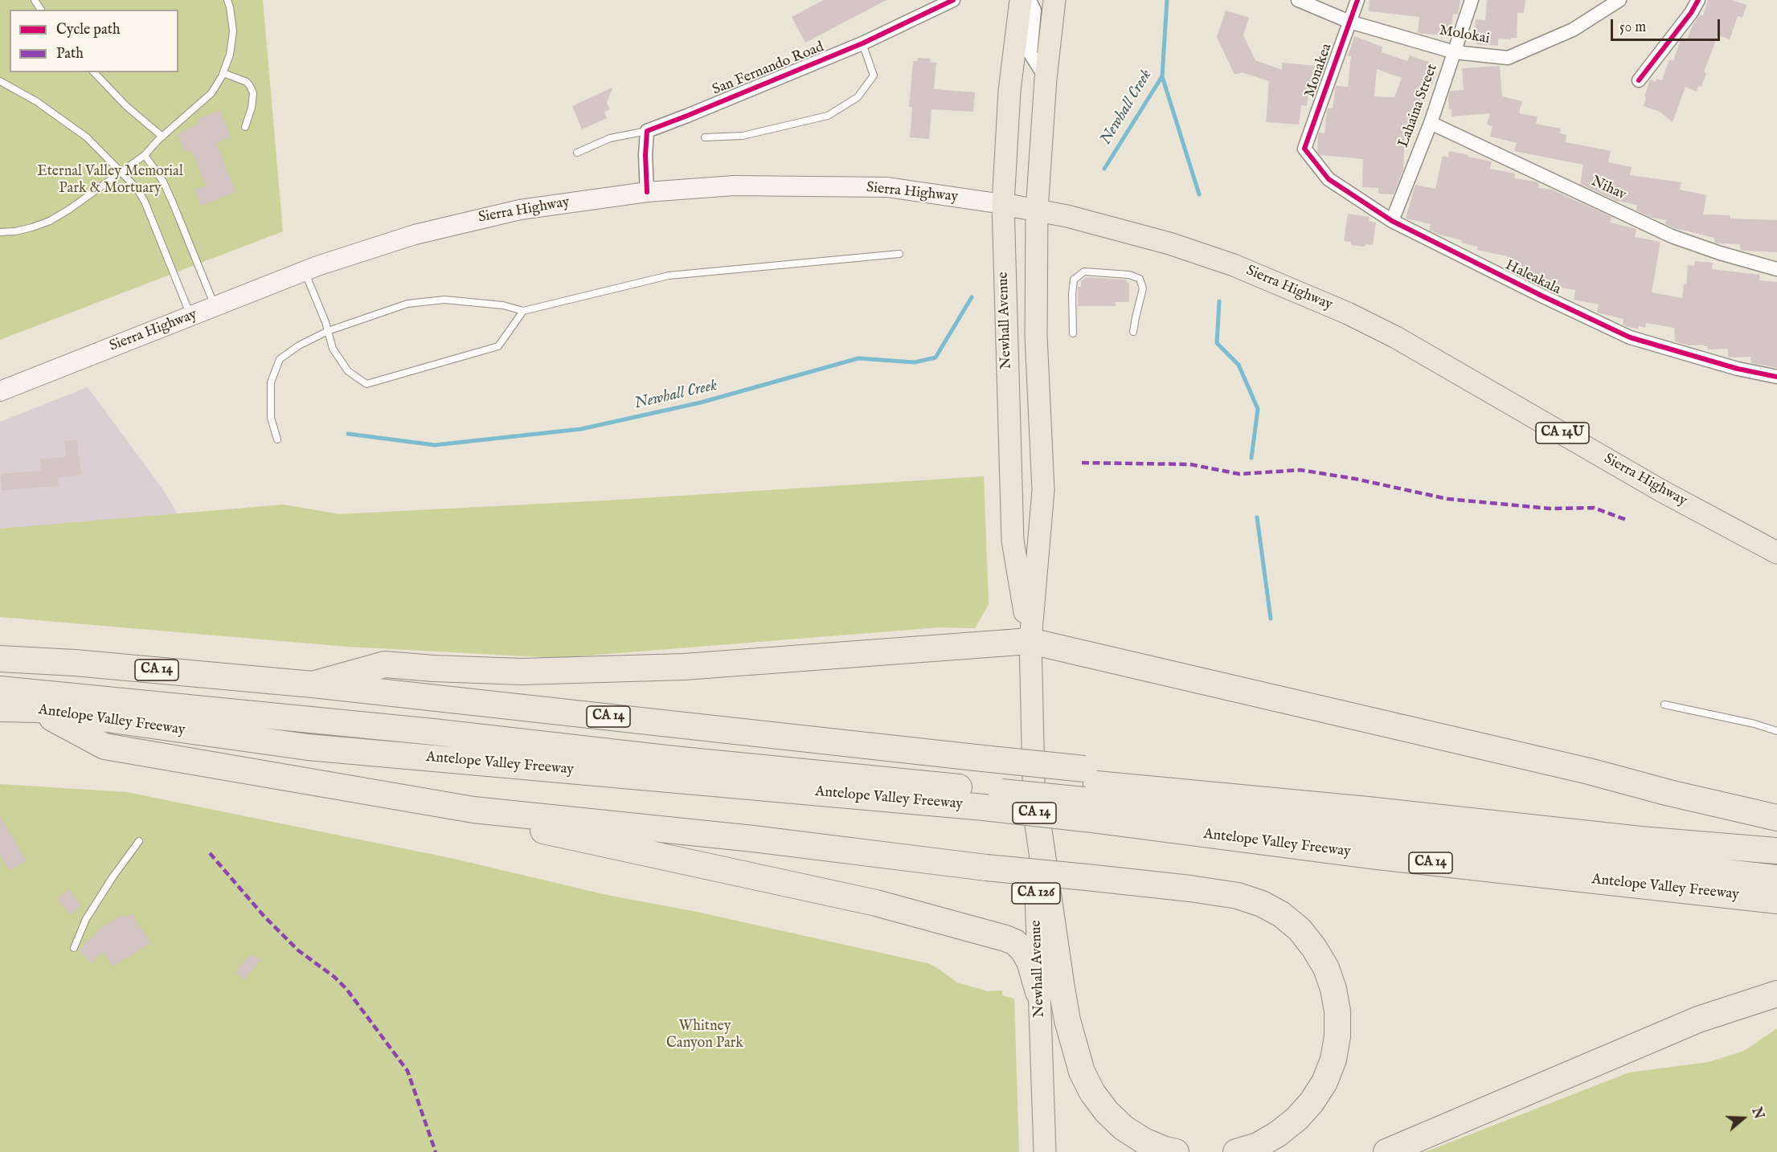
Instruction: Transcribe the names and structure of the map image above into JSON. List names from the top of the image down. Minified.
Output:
{"streets":{"highway":["CA 14","Antelope Valley Freeway"],"main road":["Sierra Highway","Newhall Avenue","CA 14U","CA 126"],"street":["Molokai","San Fernando Road","Monakea","Lahaina Street","Nihav","Haleakala"]},"crossings":[["Molokai","Monakea"],["Molokai","Lahaina Street"],["Monakea","Haleakala"],["Lahaina Street","Nihav"],["Lahaina Street","Haleakala"],["Sierra Highway","Newhall Avenue"]],"water":["Newhall Creek"],"parks":["Eternal Valley Memorial Park & Mortuary","Whitney Canyon Park"],"legend":["Cycle path","Path"],"scale_bar":"50 m","north":"right"}
